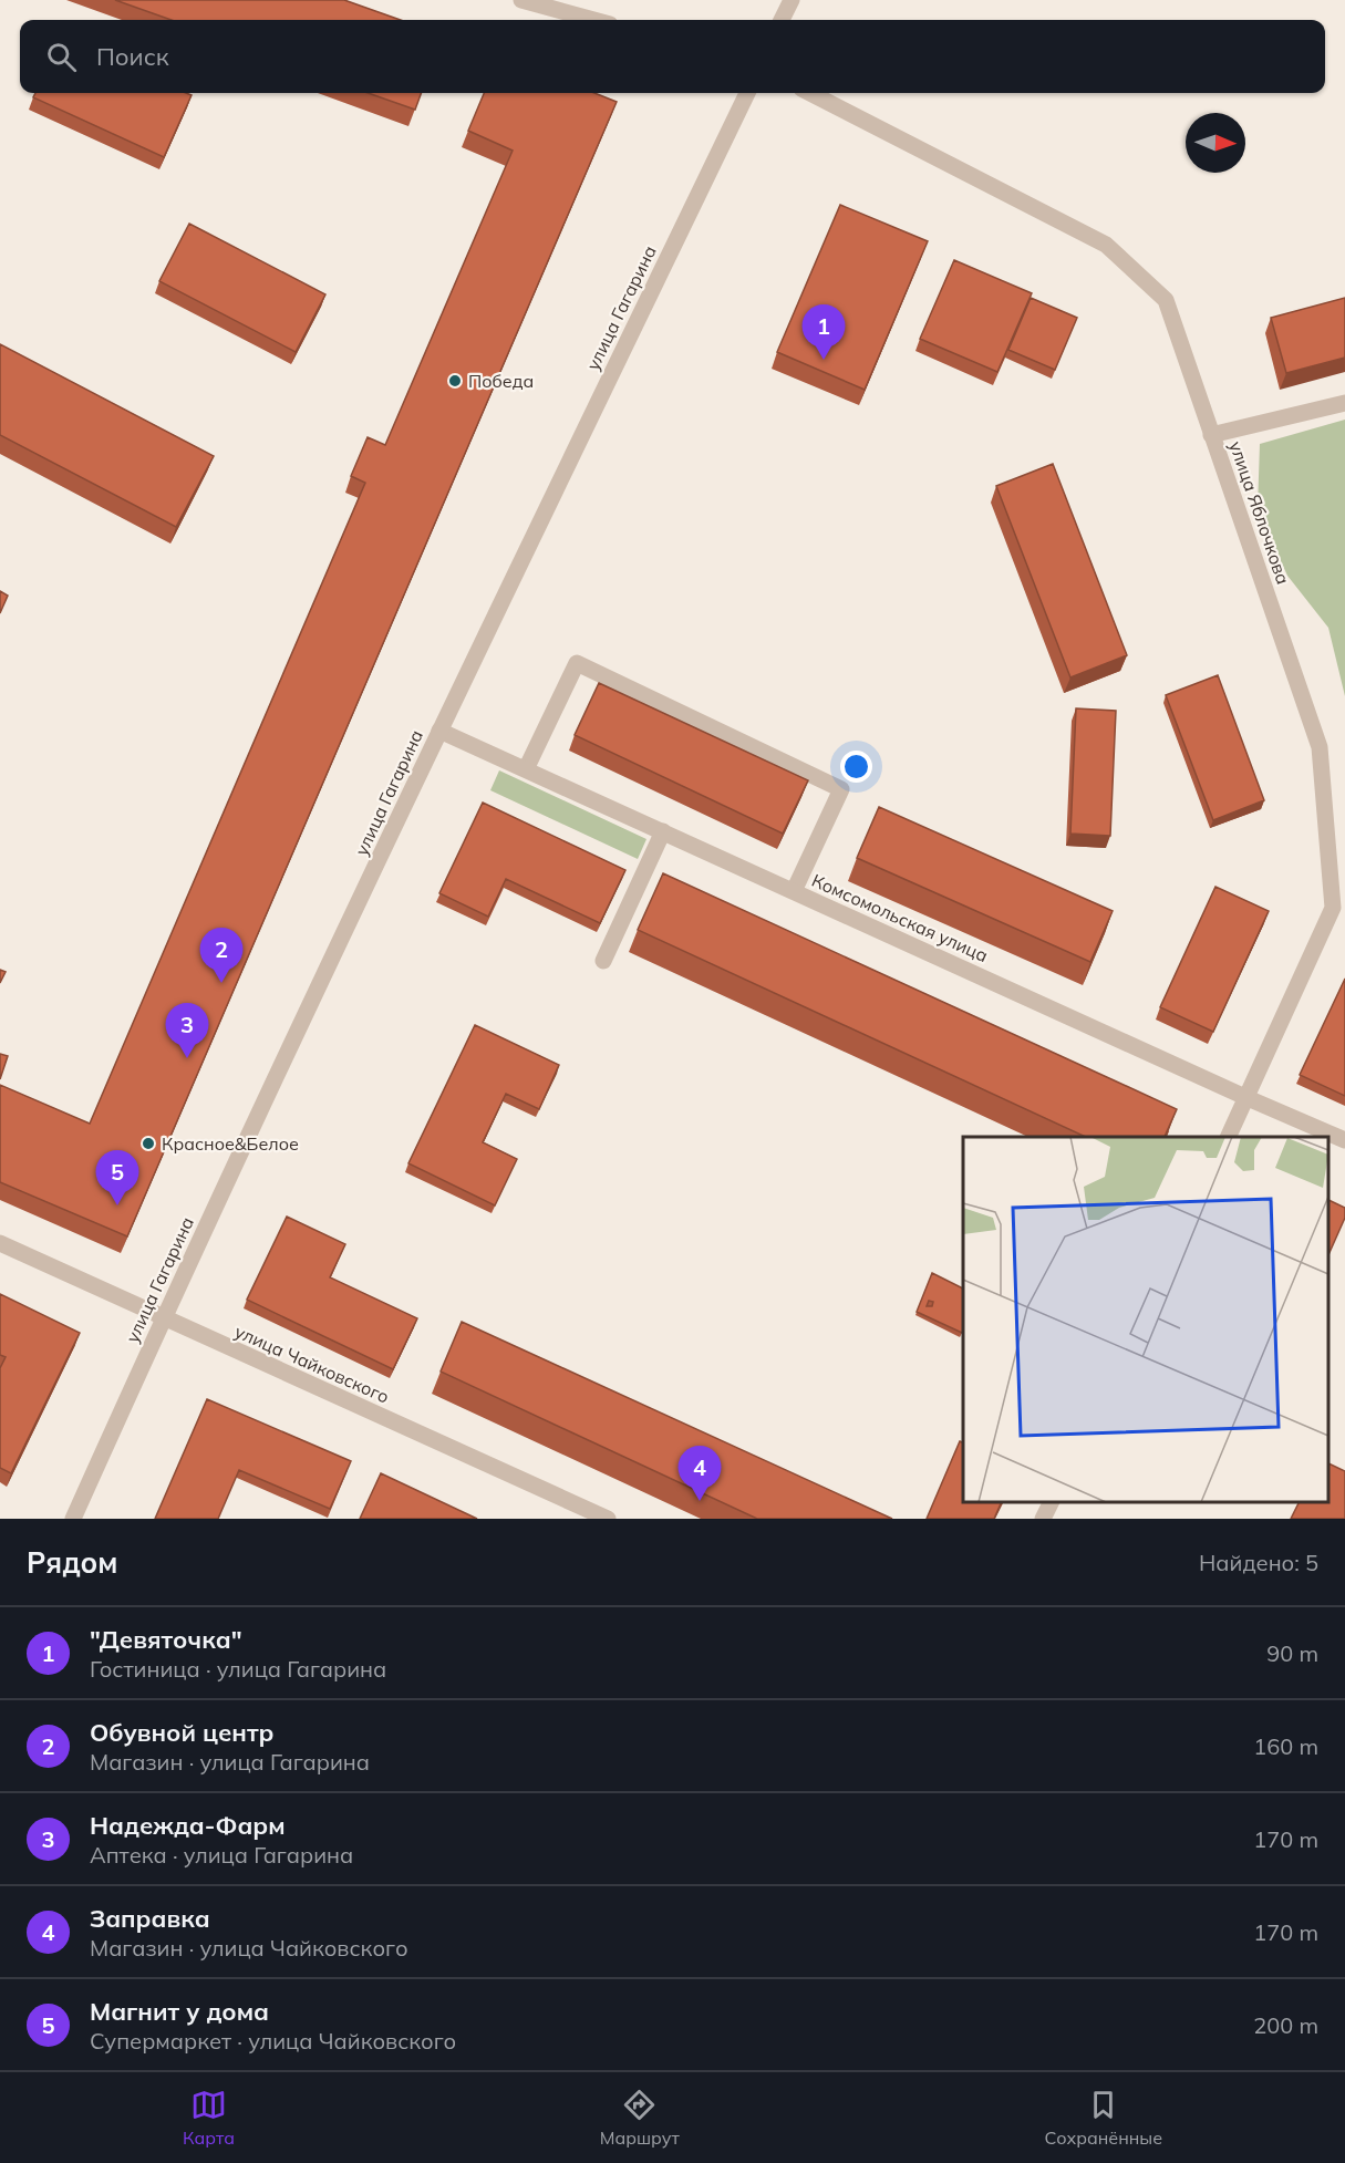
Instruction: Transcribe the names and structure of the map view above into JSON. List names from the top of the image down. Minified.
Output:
{"streets":{"street":["улица Гагарина","улица Яблочкова","Комсомольская улица","улица Чайковского"]},"crossings":[["улица Гагарина","Комсомольская улица"],["улица Гагарина","улица Чайковского"],["улица Яблочкова","Комсомольская улица"]],"places":["Победа","Красное&Белое"],"north":"right","page":{"search":"Поиск","pins":["1","2","3","5","4"],"heading":["Рядом","Найдено: 5"],"list":[{"mark":"1","name":"\"Девяточка\"","note":"Гостиница · улица Гагарина","value":"90 m"},{"mark":"2","name":"Обувной центр","note":"Магазин · улица Гагарина","value":"160 m"},{"mark":"3","name":"Надежда-Фарм","note":"Аптека · улица Гагарина","value":"170 m"},{"mark":"4","name":"Заправка","note":"Магазин · улица Чайковского","value":"170 m"},{"mark":"5","name":"Магнит у дома","note":"Супермаркет · улица Чайковского","value":"200 m"}],"nav":["Карта","Маршрут","Сохранённые"]}}
